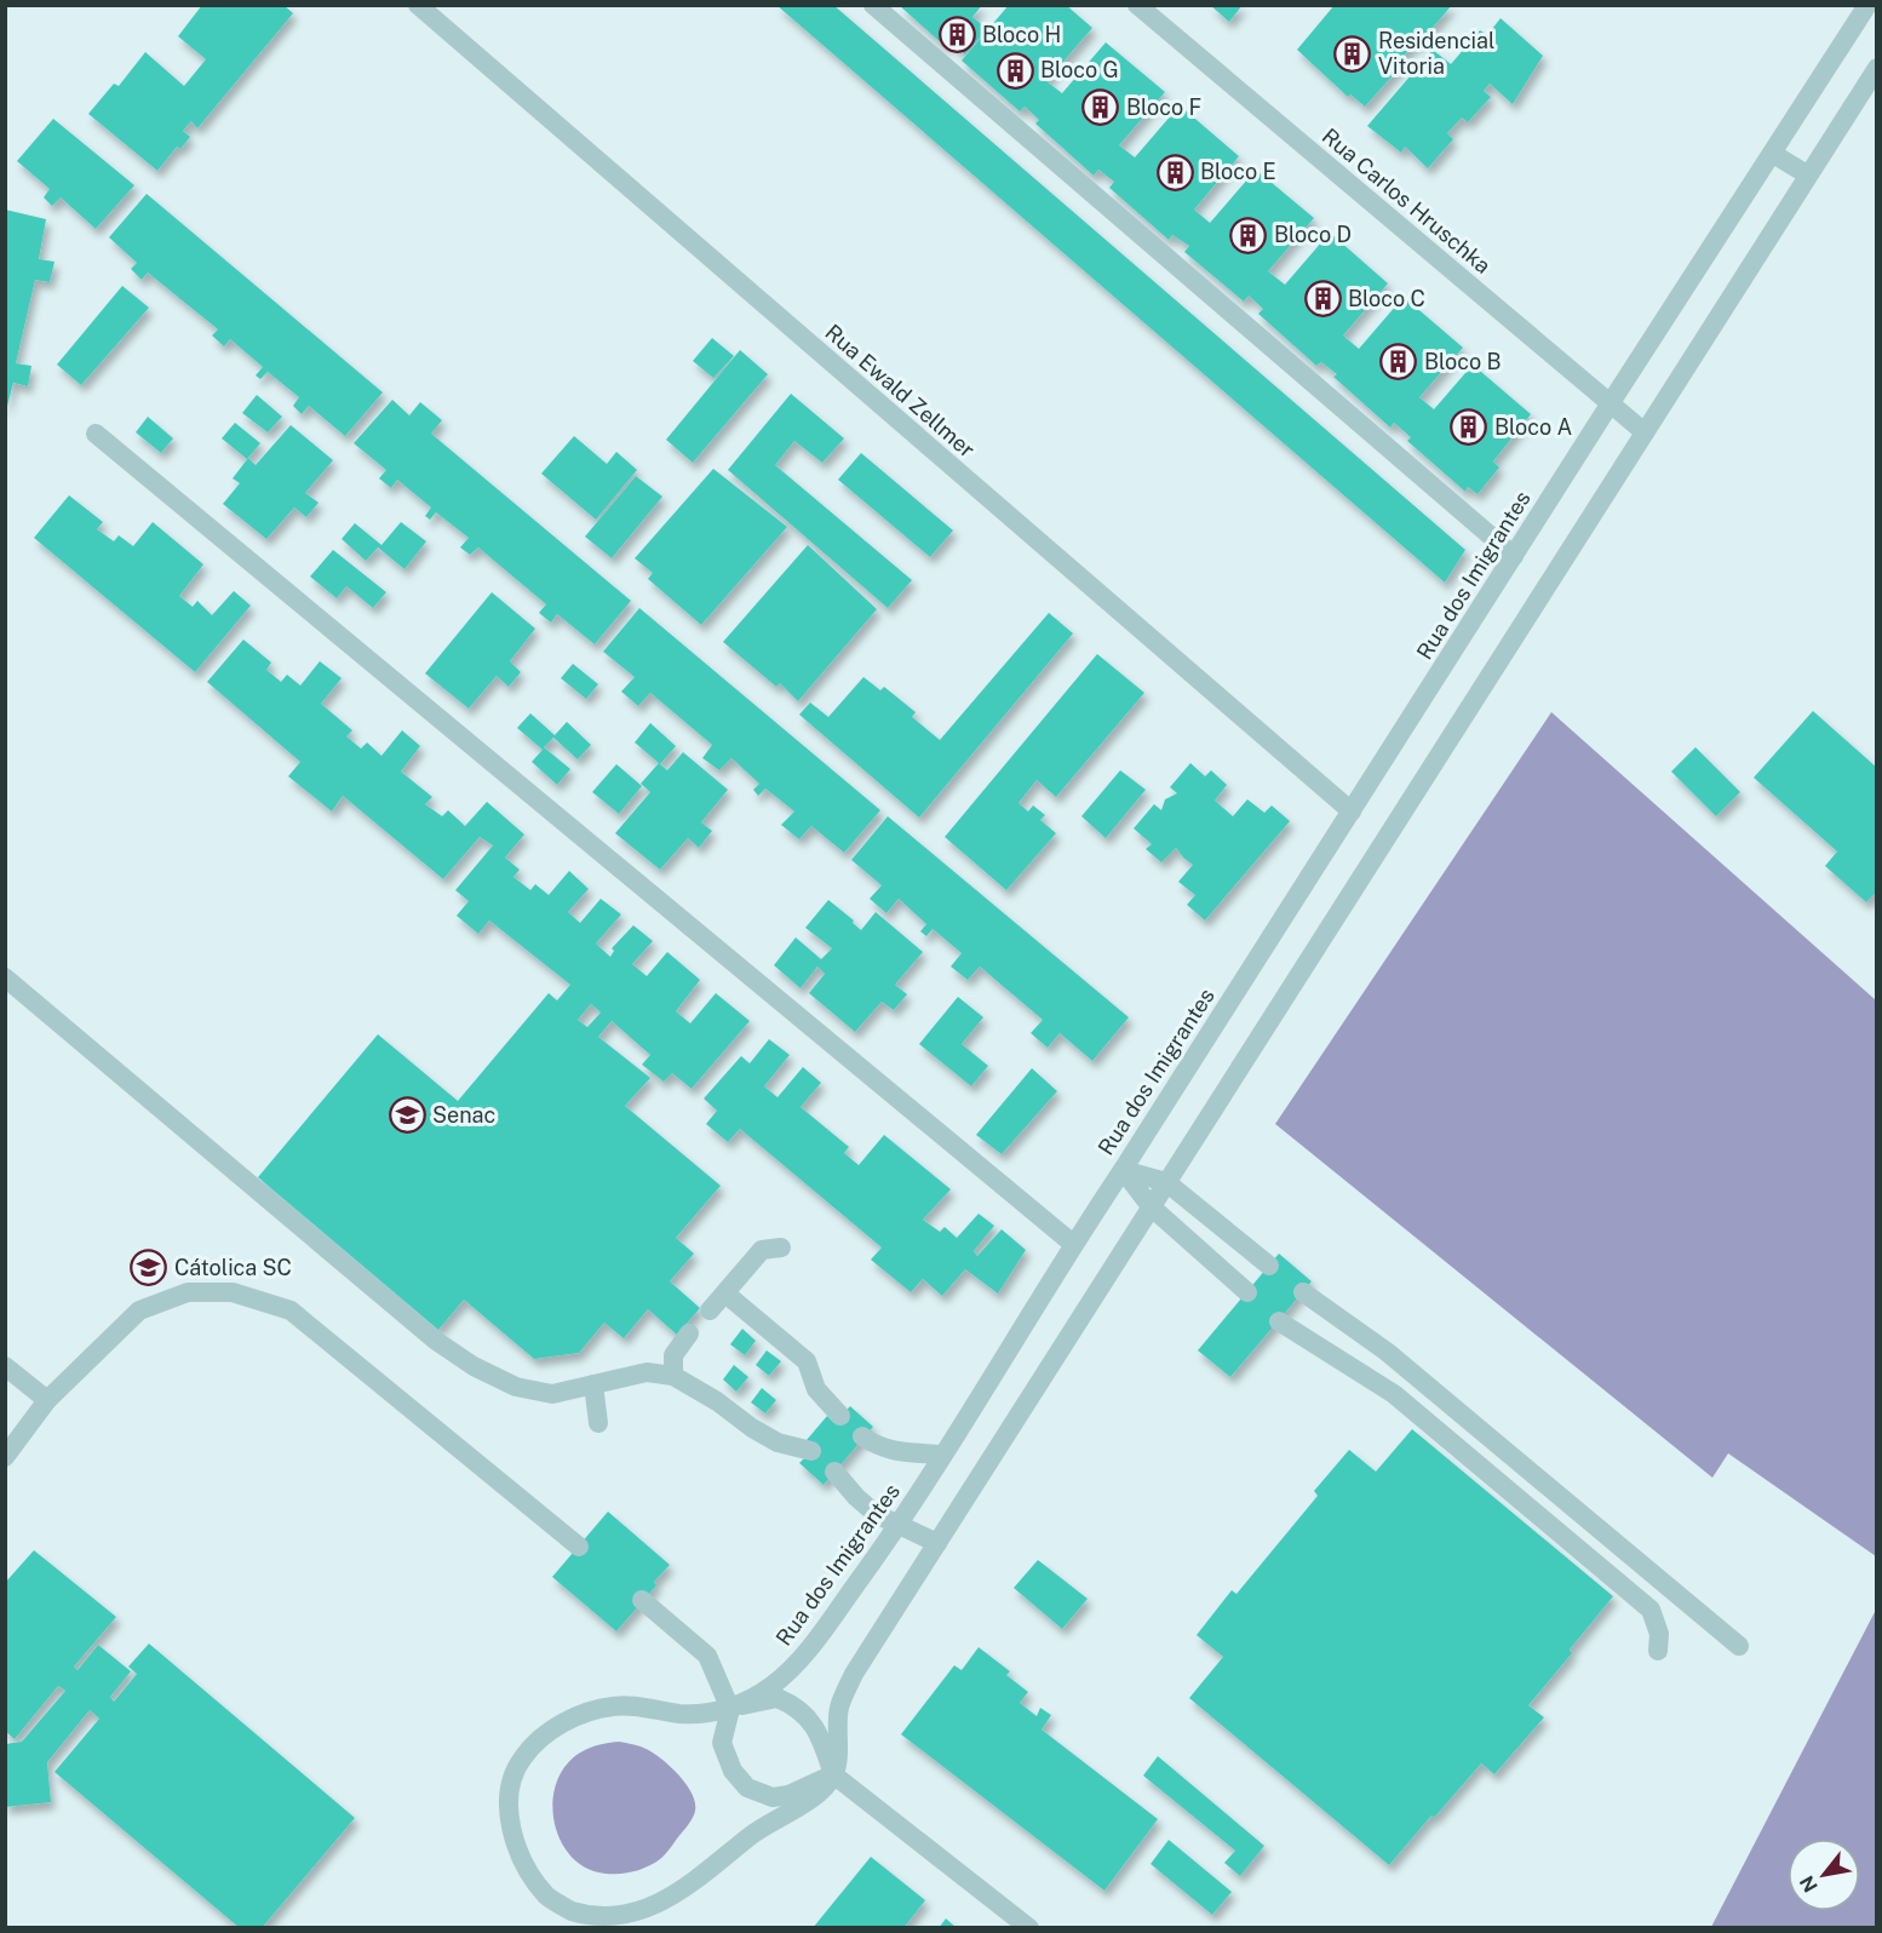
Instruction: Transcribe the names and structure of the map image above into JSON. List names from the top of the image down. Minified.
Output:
{"streets":{"street":["Rua Carlos Hruschka","Rua Ewald Zellmer","Rua dos Imigrantes"]},"crossings":[["Rua Carlos Hruschka","Rua dos Imigrantes"],["Rua Ewald Zellmer","Rua dos Imigrantes"]],"places":{"building":["Bloco H","Residencial Vitoria","Bloco G","Bloco F","Bloco E","Bloco D","Bloco C","Bloco B","Bloco A"],"school or university":["Senac","Cátolica SC"]},"north":"bottom left"}
